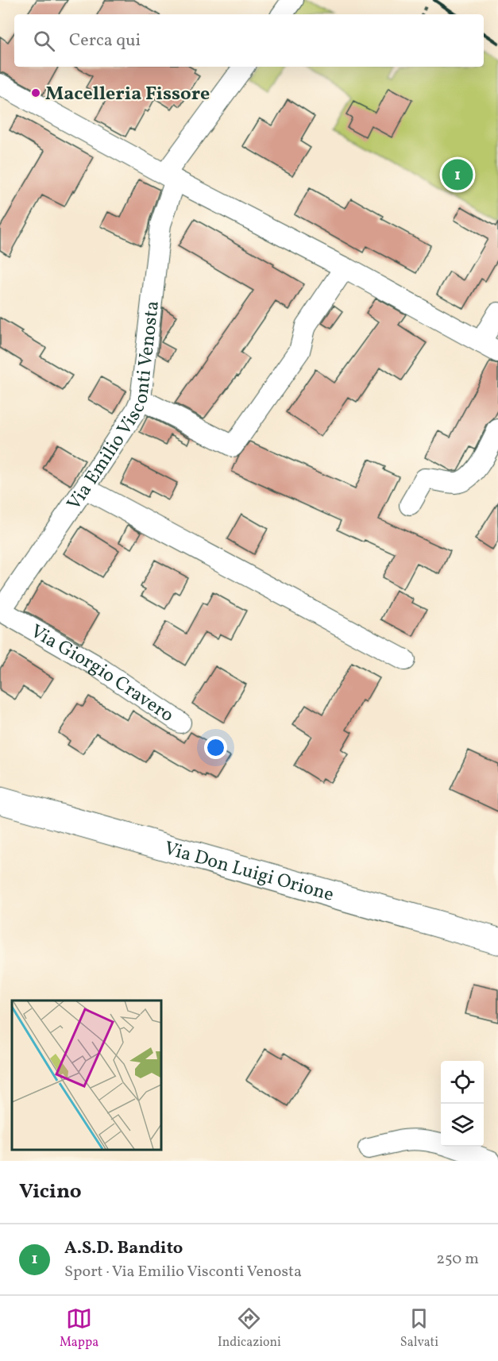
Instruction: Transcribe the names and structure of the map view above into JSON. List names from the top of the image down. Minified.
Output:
{"streets":{"main road":["Via Don Luigi Orione"],"street":["Via Emilio Visconti Venosta","Via Giorgio Cravero"]},"crossings":[["Via Emilio Visconti Venosta","Via Giorgio Cravero"]],"places":["Macelleria Fissore"],"page":{"search":"Cerca qui","pins":"1","heading":"Vicino","list":[{"mark":"1","name":"A.S.D. Bandito","note":"Sport · Via Emilio Visconti Venosta","value":"250 m"}],"nav":["Mappa","Indicazioni","Salvati"]}}
